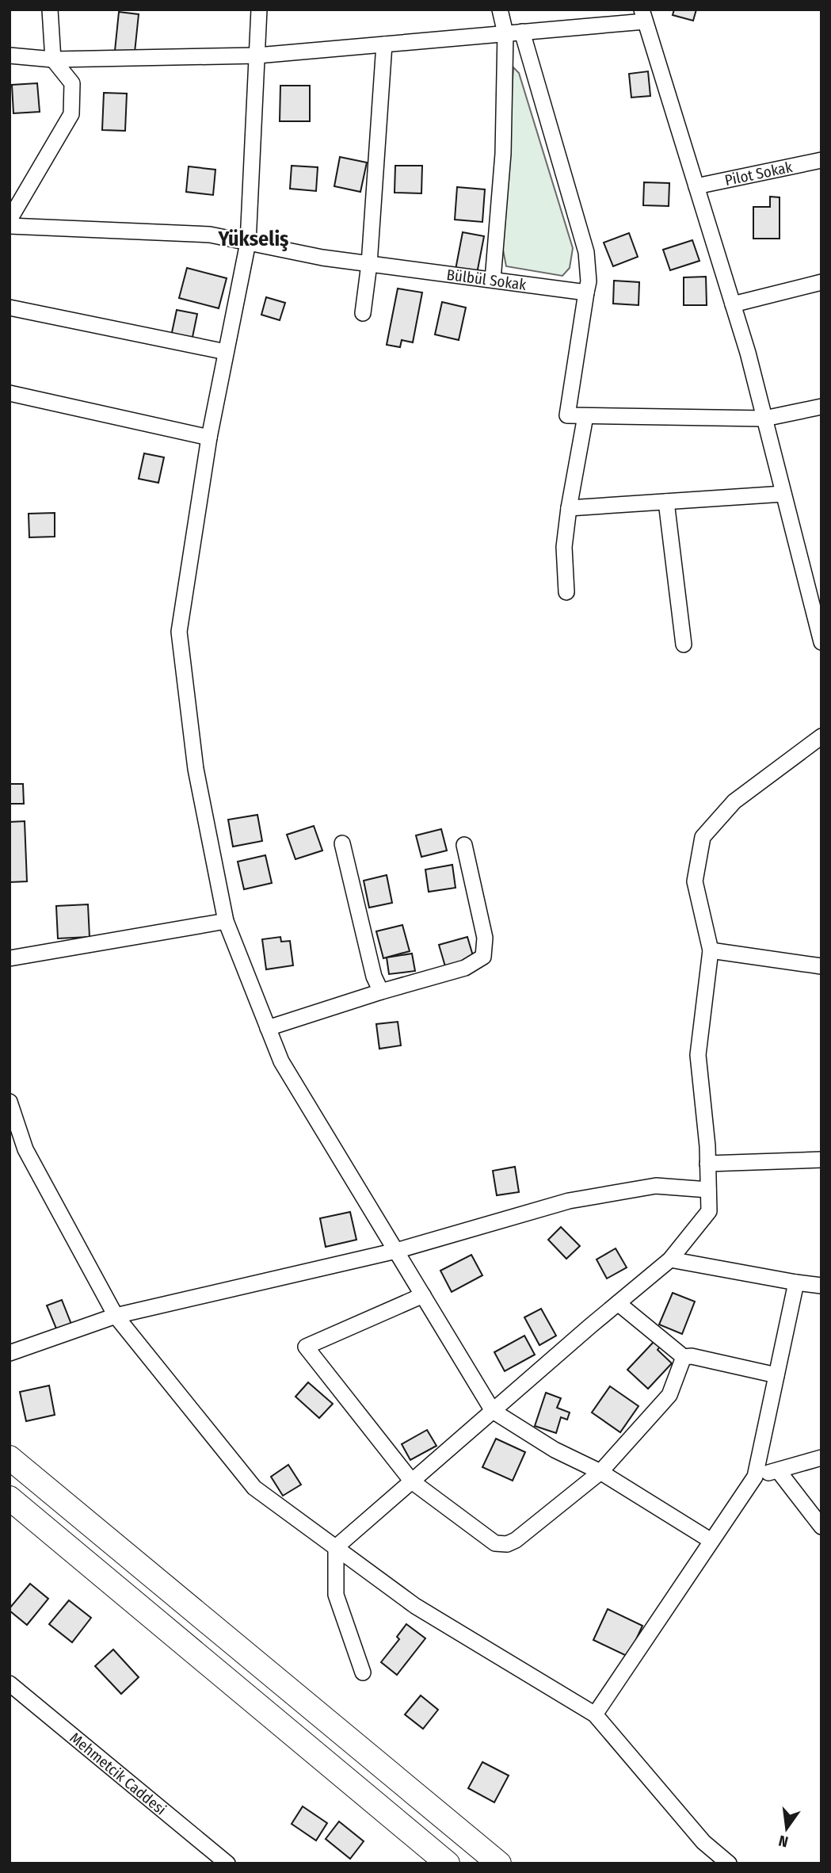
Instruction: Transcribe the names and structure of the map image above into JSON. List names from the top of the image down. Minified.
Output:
{"streets":{"street":["Pilot Sokak","Bülbül Sokak","Mehmetcik Caddesi"]},"districts":["Yükseliş"],"north":"bottom"}
